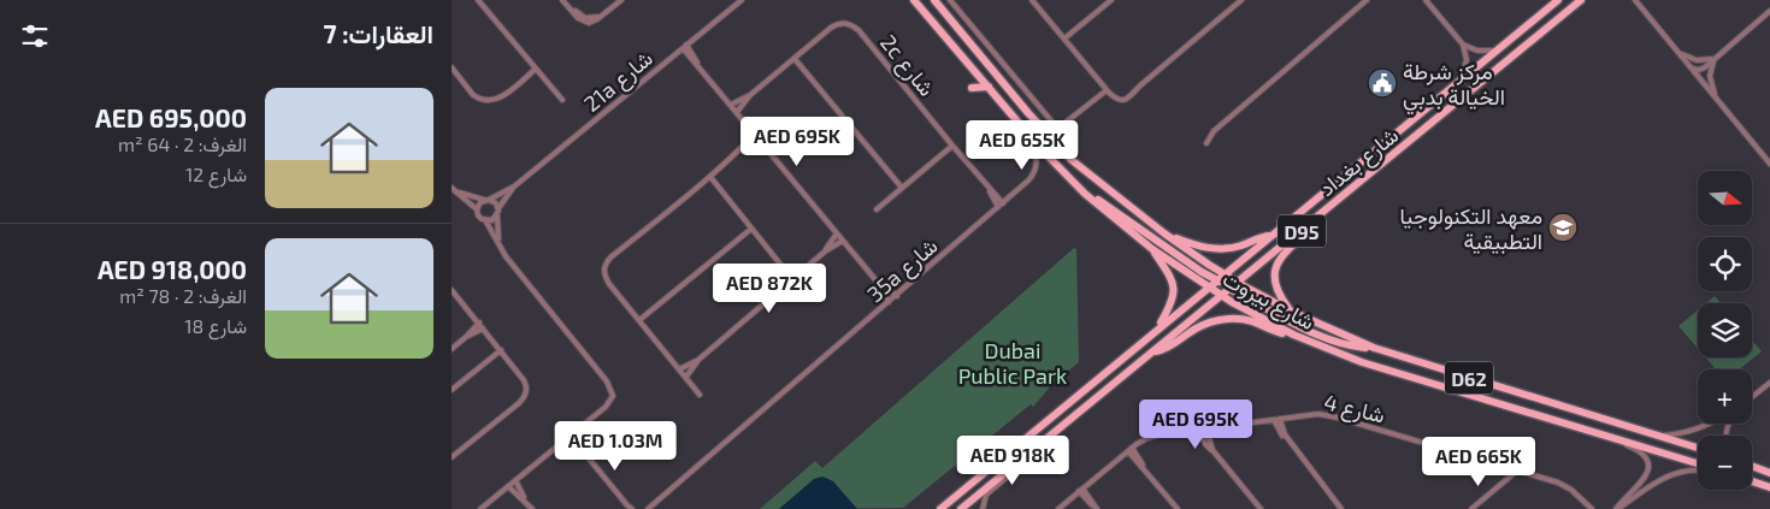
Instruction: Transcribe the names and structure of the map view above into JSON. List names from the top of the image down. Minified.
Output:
{"streets":{"main road":["شارع بغداد","D95","شارع بيروت","D62"],"street":["2c شارع","21a شارع","35a شارع","شارع 4"]},"crossings":[["2c شارع","35a شارع"],["شارع بغداد","شارع بيروت"],["35a شارع","شارع بيروت"]],"parks":["Dubai Public Park"],"places":{"public building":["مركز شرطة الخيالة بدبي"],"school or university":["معهد التكنولوجيا التطبيقية"]},"north":"right","page":{"heading":"العقارات: 7","list":[{"name":"AED 695,000","note":"الغرف: 2 · 64 m² · شارع 12"},{"name":"AED 918,000","note":"الغرف: 2 · 78 m² · شارع 18"}],"price":["AED 695K","AED 655K","AED 872K","AED 695K","AED 1.03M","AED 918K","AED 665K"],"map_buttons":["+","−"]}}
